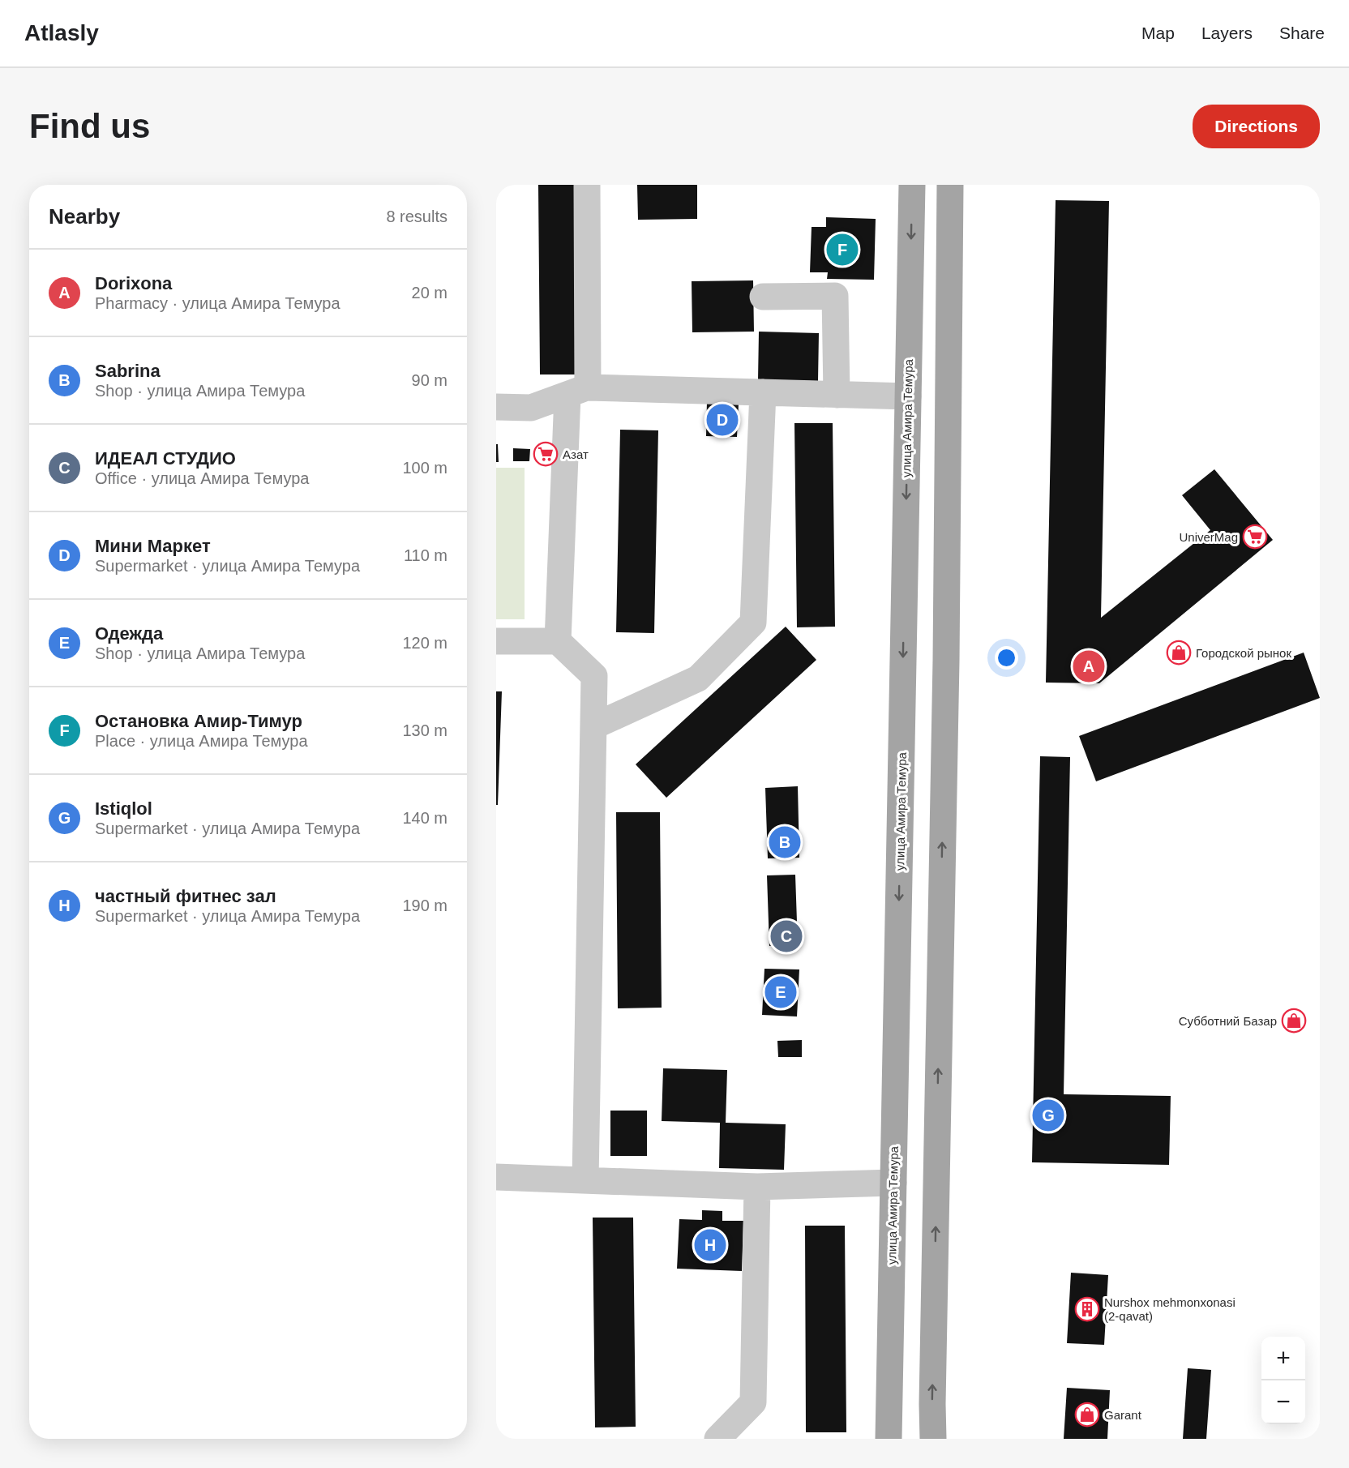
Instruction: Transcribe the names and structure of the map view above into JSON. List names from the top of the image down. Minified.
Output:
{"streets":{"main road":["улица Амира Темура"]},"places":{"supermarket":["Азат","UniverMag"],"shop":["Городской рынок","Субботний Базар","Garant"],"building":["Nurshox mehmonxonasi (2-qavat)"]},"page":{"header":"Atlasly","nav":["Map","Layers","Share"],"buttons":"Directions","title":"Find us","heading":["Nearby","8 results"],"pins":["F","D","A","B","C","E","G","H"],"list":[{"mark":"A","name":"Dorixona","note":"Pharmacy · улица Амира Темура","value":"20 m"},{"mark":"B","name":"Sabrina","note":"Shop · улица Амира Темура","value":"90 m"},{"mark":"C","name":"ИДЕАЛ СТУДИО","note":"Office · улица Амира Темура","value":"100 m"},{"mark":"D","name":"Мини Маркет","note":"Supermarket · улица Амира Темура","value":"110 m"},{"mark":"E","name":"Одежда","note":"Shop · улица Амира Темура","value":"120 m"},{"mark":"F","name":"Остановка Амир-Тимур","note":"Place · улица Амира Темура","value":"130 m"},{"mark":"G","name":"Istiqlol","note":"Supermarket · улица Амира Темура","value":"140 m"},{"mark":"H","name":"частный фитнес зал","note":"Supermarket · улица Амира Темура","value":"190 m"}],"map_buttons":["+","−"]}}
